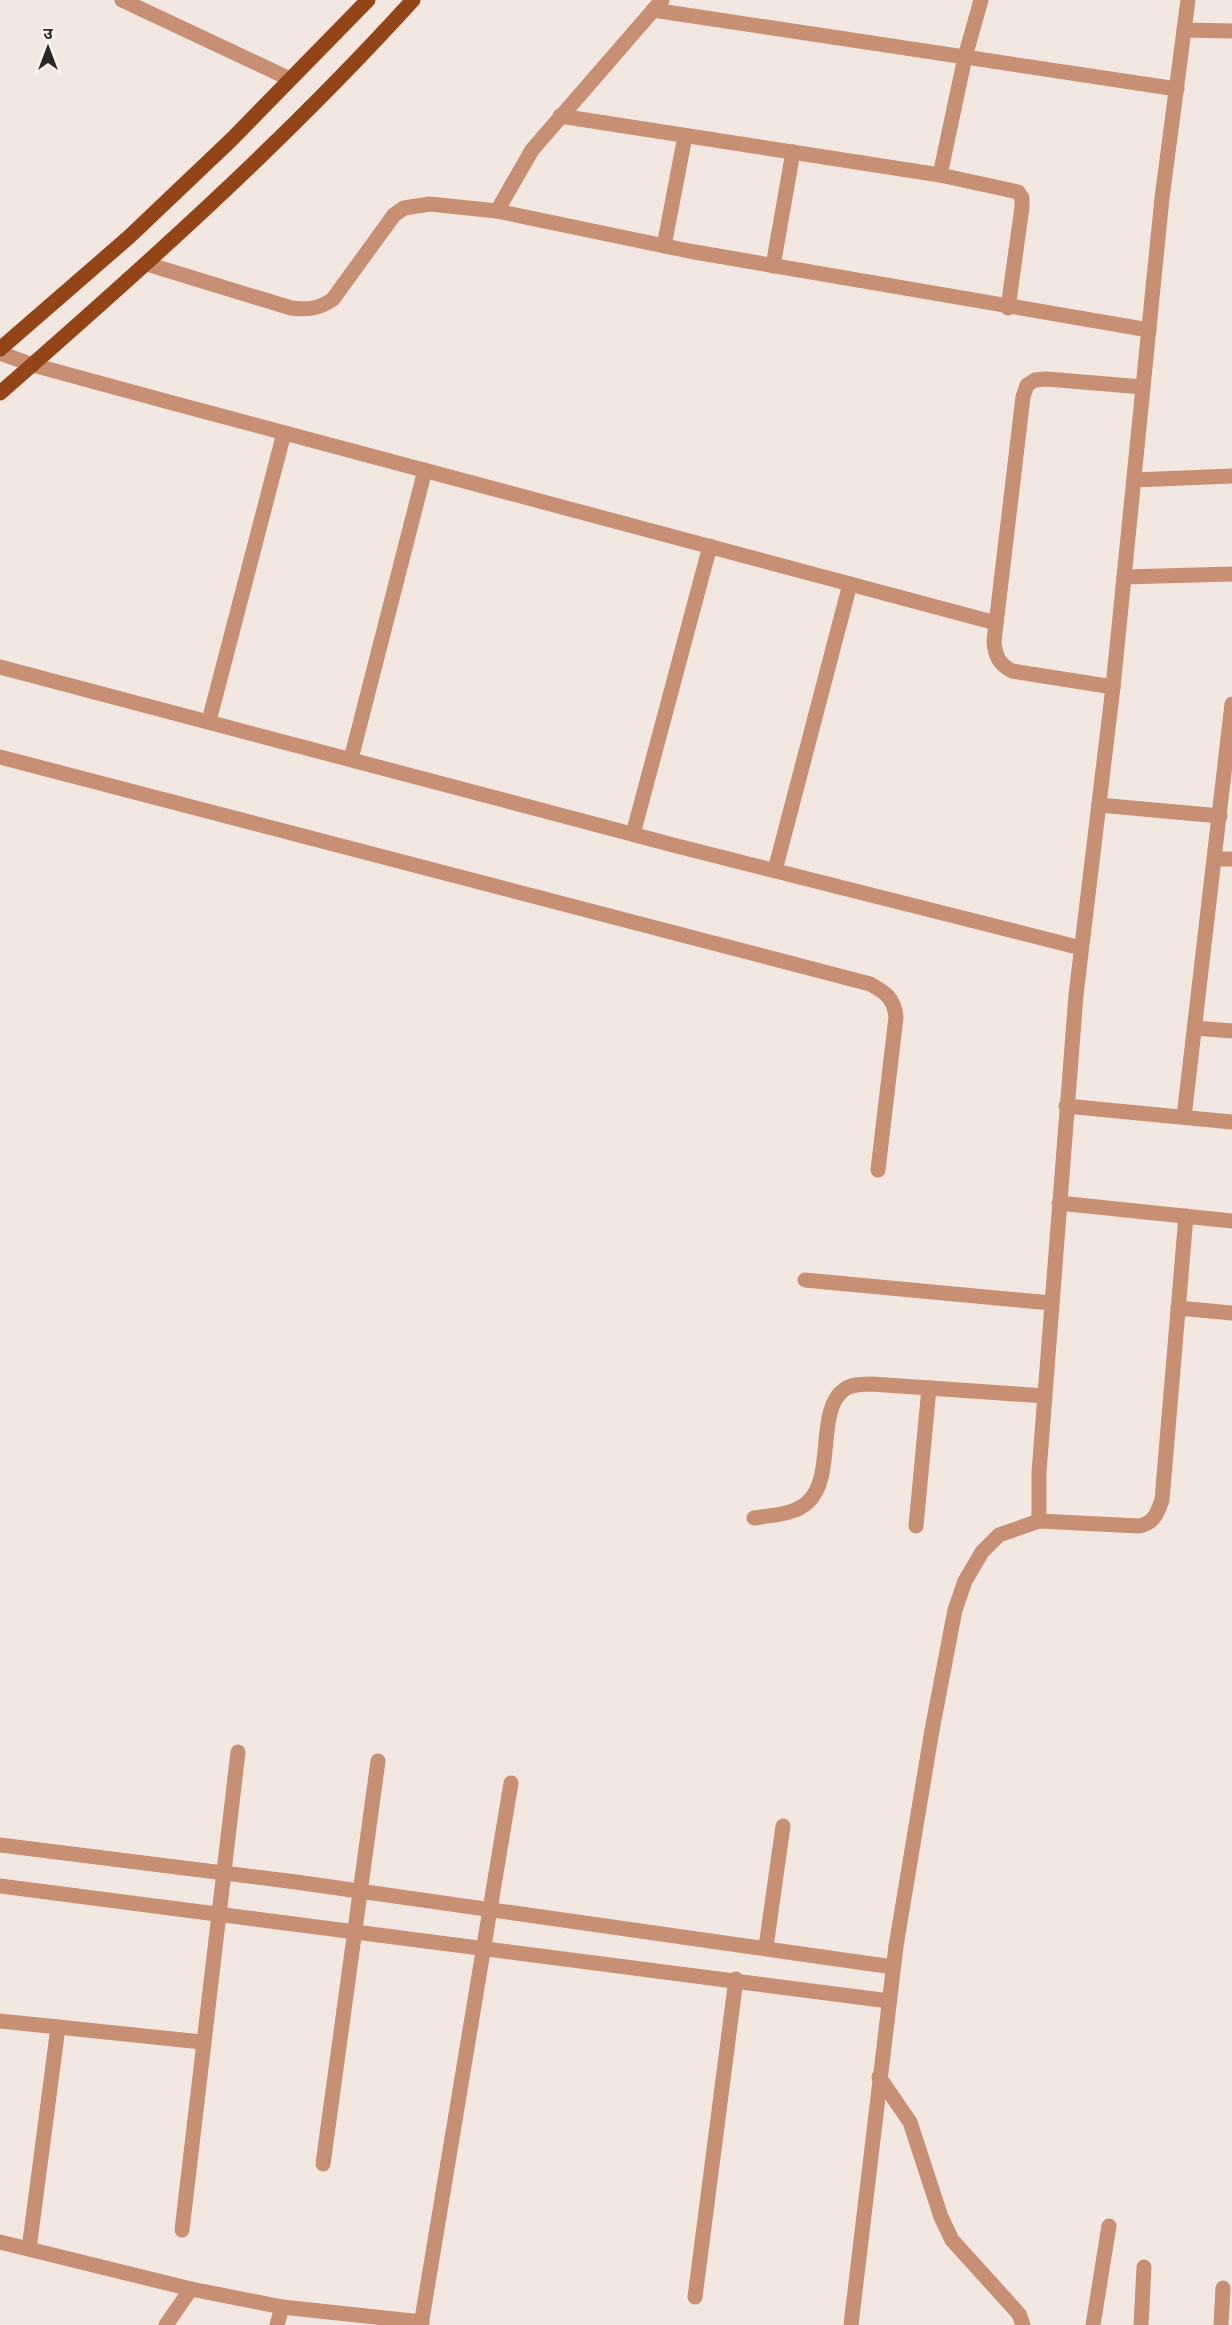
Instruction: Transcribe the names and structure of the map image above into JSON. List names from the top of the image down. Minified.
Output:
{"north":"top"}
